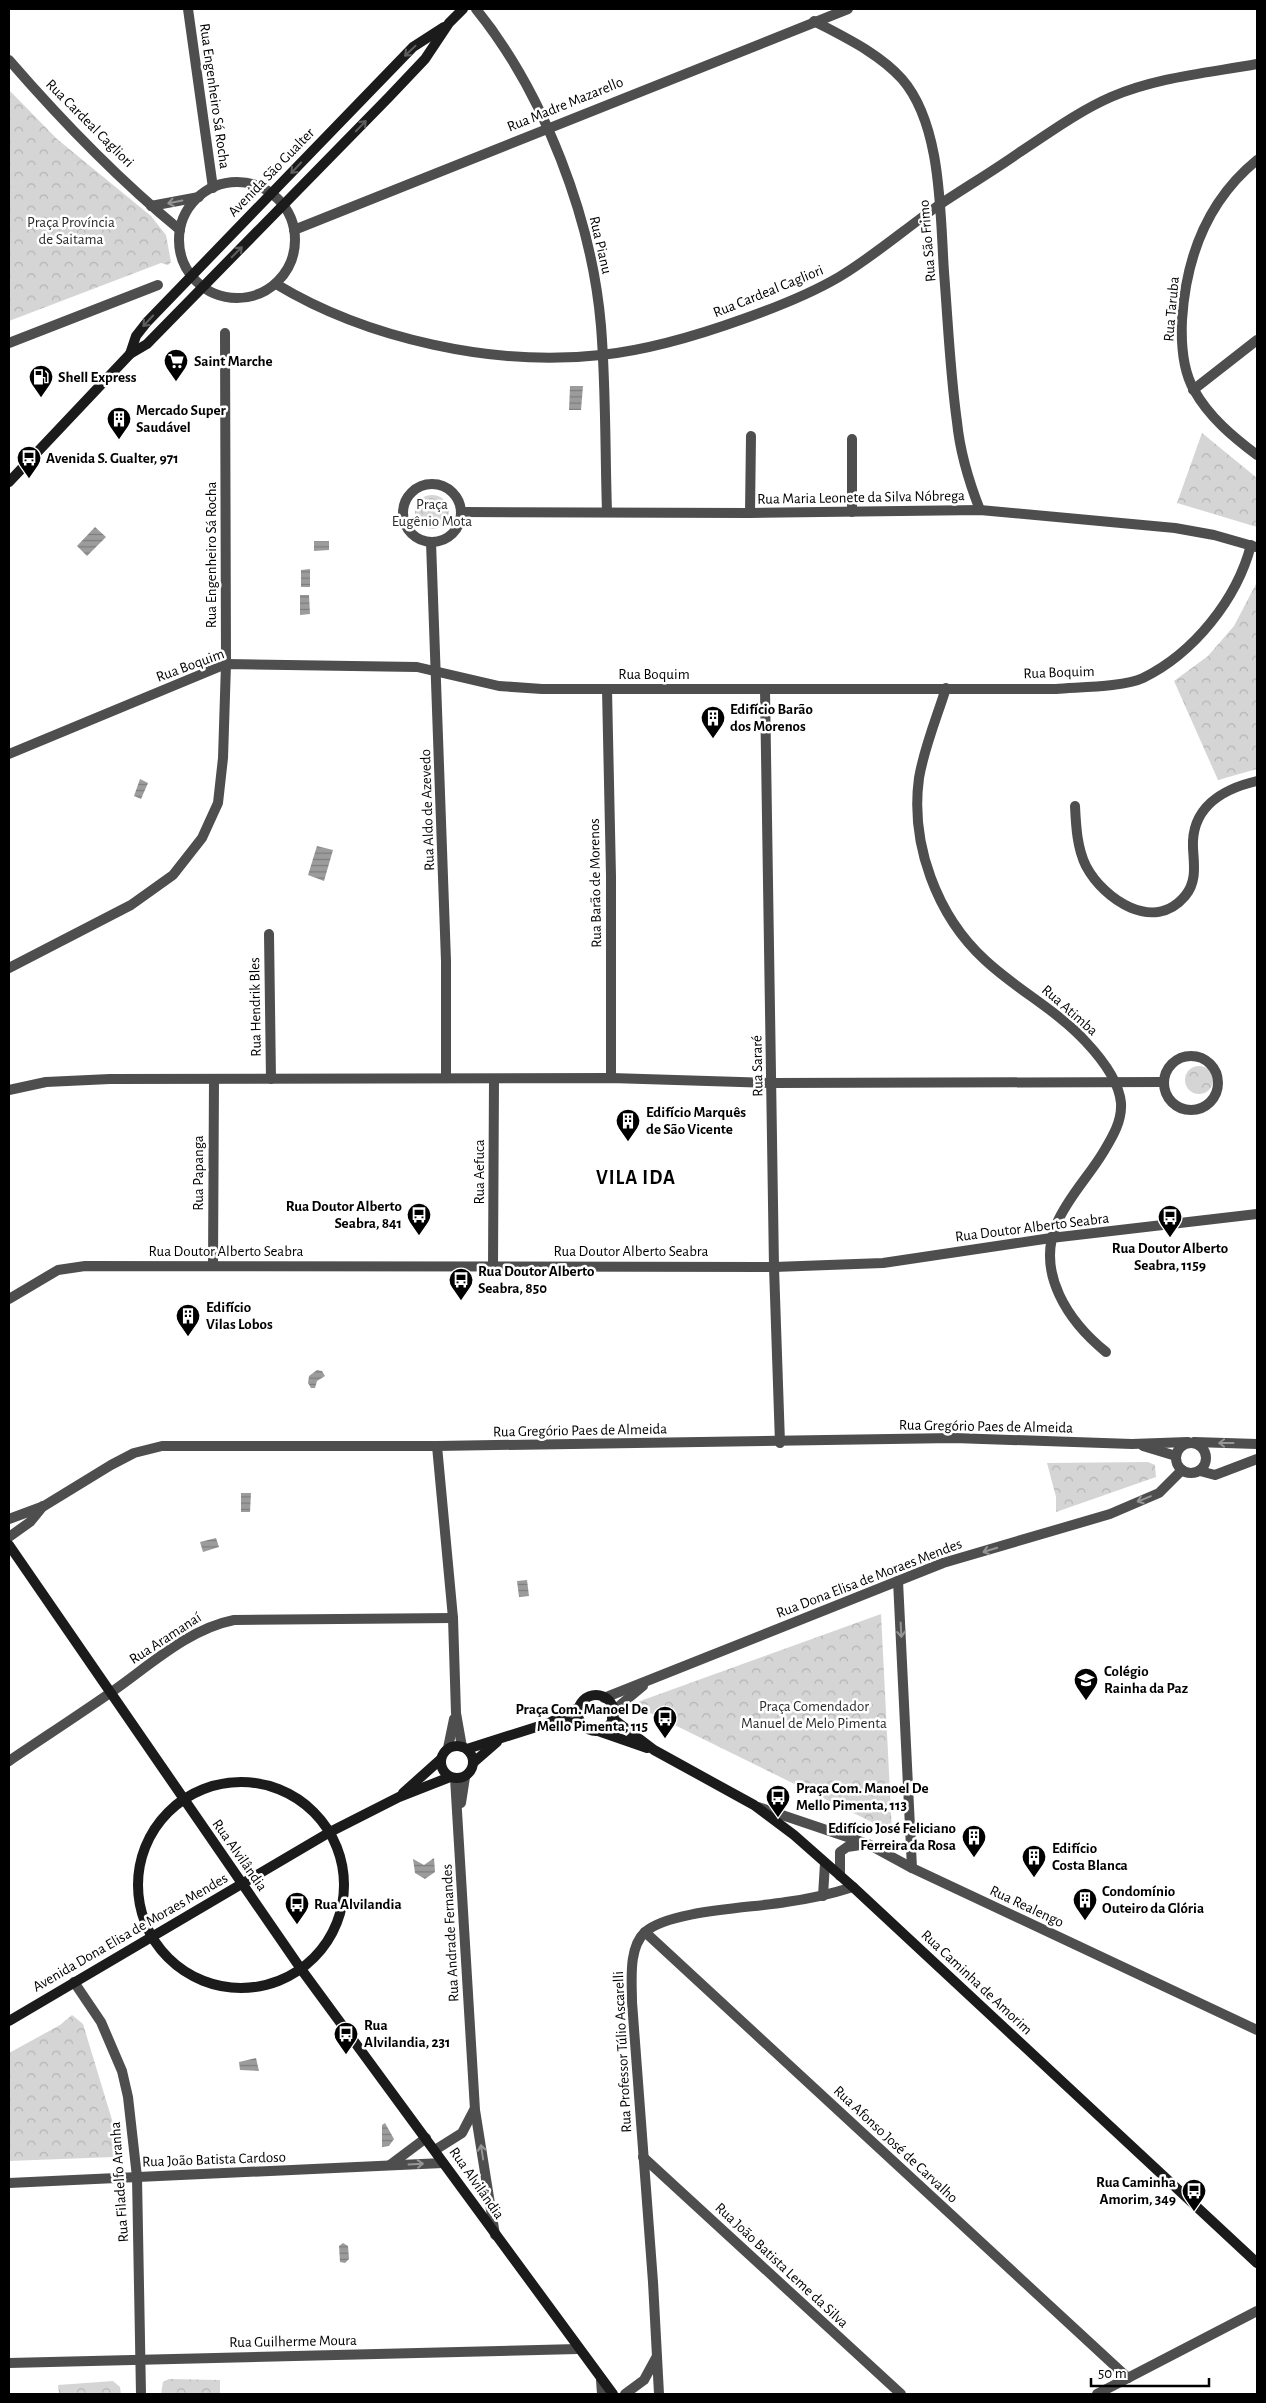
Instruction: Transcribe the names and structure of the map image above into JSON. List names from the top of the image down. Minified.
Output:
{"streets":{"street":["Rua Engenheiro Sá Rocha","Rua Madre Mazarello","Rua Cardeal Cagliori","Avenida São Gualter","Rua São Frimo","Rua Pianu","Rua Taruba","Rua Maria Leonete da Silva Nóbrega","Rua Boquim","Rua Aldo de Azevedo","Rua Barão de Morenos","Rua Hendrik Bles","Rua Atimba","Rua Sararé","Rua Aefuca","Rua Papanga","Rua Doutor Alberto Seabra","Rua Gregório Paes de Almeida","Rua Dona Elisa de Moraes Mendes","Rua Aramanaí","Rua Alvilândia","Rua Realengo","Avenida Dona Elisa de Moraes Mendes","Rua Andrade Fernandes","Rua Caminha de Amorim","Rua Professor Túlio Ascarelli","Rua Afonso José de Carvalho","Rua João Batista Cardoso","Rua Filadelfo Aranha","Rua João Batista Leme da Silva","Rua Guilherme Moura"]},"crossings":[["Rua Engenheiro Sá Rocha","Rua Boquim"],["Rua Madre Mazarello","Rua São Frimo"],["Rua Madre Mazarello","Rua Pianu"],["Rua Cardeal Cagliori","Rua São Frimo"],["Rua Cardeal Cagliori","Rua Pianu"],["Rua São Frimo","Rua Maria Leonete da Silva Nóbrega"],["Rua Pianu","Rua Maria Leonete da Silva Nóbrega"],["Rua Maria Leonete da Silva Nóbrega","Rua Boquim"],["Rua Maria Leonete da Silva Nóbrega","Rua Aldo de Azevedo"],["Rua Boquim","Rua Aldo de Azevedo"],["Rua Boquim","Rua Barão de Morenos"],["Rua Boquim","Rua Atimba"],["Rua Boquim","Rua Sararé"],["Rua Atimba","Rua Doutor Alberto Seabra"],["Rua Sararé","Rua Doutor Alberto Seabra"],["Rua Sararé","Rua Gregório Paes de Almeida"],["Rua Aefuca","Rua Doutor Alberto Seabra"],["Rua Papanga","Rua Doutor Alberto Seabra"],["Rua Gregório Paes de Almeida","Rua Dona Elisa de Moraes Mendes"],["Rua Dona Elisa de Moraes Mendes","Rua Caminha de Amorim"],["Rua Aramanaí","Rua Alvilândia"],["Rua Alvilândia","Avenida Dona Elisa de Moraes Mendes"],["Rua Alvilândia","Rua Andrade Fernandes"],["Rua Alvilândia","Rua João Batista Cardoso"],["Rua Alvilândia","Rua Guilherme Moura"],["Rua Realengo","Rua Caminha de Amorim"],["Avenida Dona Elisa de Moraes Mendes","Rua Andrade Fernandes"],["Avenida Dona Elisa de Moraes Mendes","Rua Filadelfo Aranha"],["Rua Professor Túlio Ascarelli","Rua Afonso José de Carvalho"],["Rua Professor Túlio Ascarelli","Rua João Batista Leme da Silva"],["Rua João Batista Cardoso","Rua Filadelfo Aranha"],["Rua Filadelfo Aranha","Rua Guilherme Moura"]],"one_way":["Rua Dona Elisa de Moraes Mendes"],"districts":["VILA IDA"],"parks":["Praça Província de Saitama","Praça Eugênio Mota","Praça Comendador Manuel de Melo Pimenta"],"places":{"supermarket":["Saint Marche"],"fuel station":["Shell Express"],"building":["Mercado Super Saudável","Edifício Barão dos Morenos","Edifício Marquês de São Vicente","Edifício Vilas Lobos","Edifício José Feliciano Ferreira da Rosa","Edifício Costa Blanca","Condomínio Outeiro da Glória"],"bus stop":["Avenida S. Gualter, 971","Rua Doutor Alberto Seabra, 841","Rua Doutor Alberto Seabra, 1159","Rua Doutor Alberto Seabra, 850","Praça Com. Manoel De Mello Pimenta, 115","Praça Com. Manoel De Mello Pimenta, 113","Rua Alvilandia","Rua Alvilandia, 231","Rua Caminha Amorim, 349"],"school or university":["Colégio Rainha da Paz"]},"scale_bar":"50 m"}
